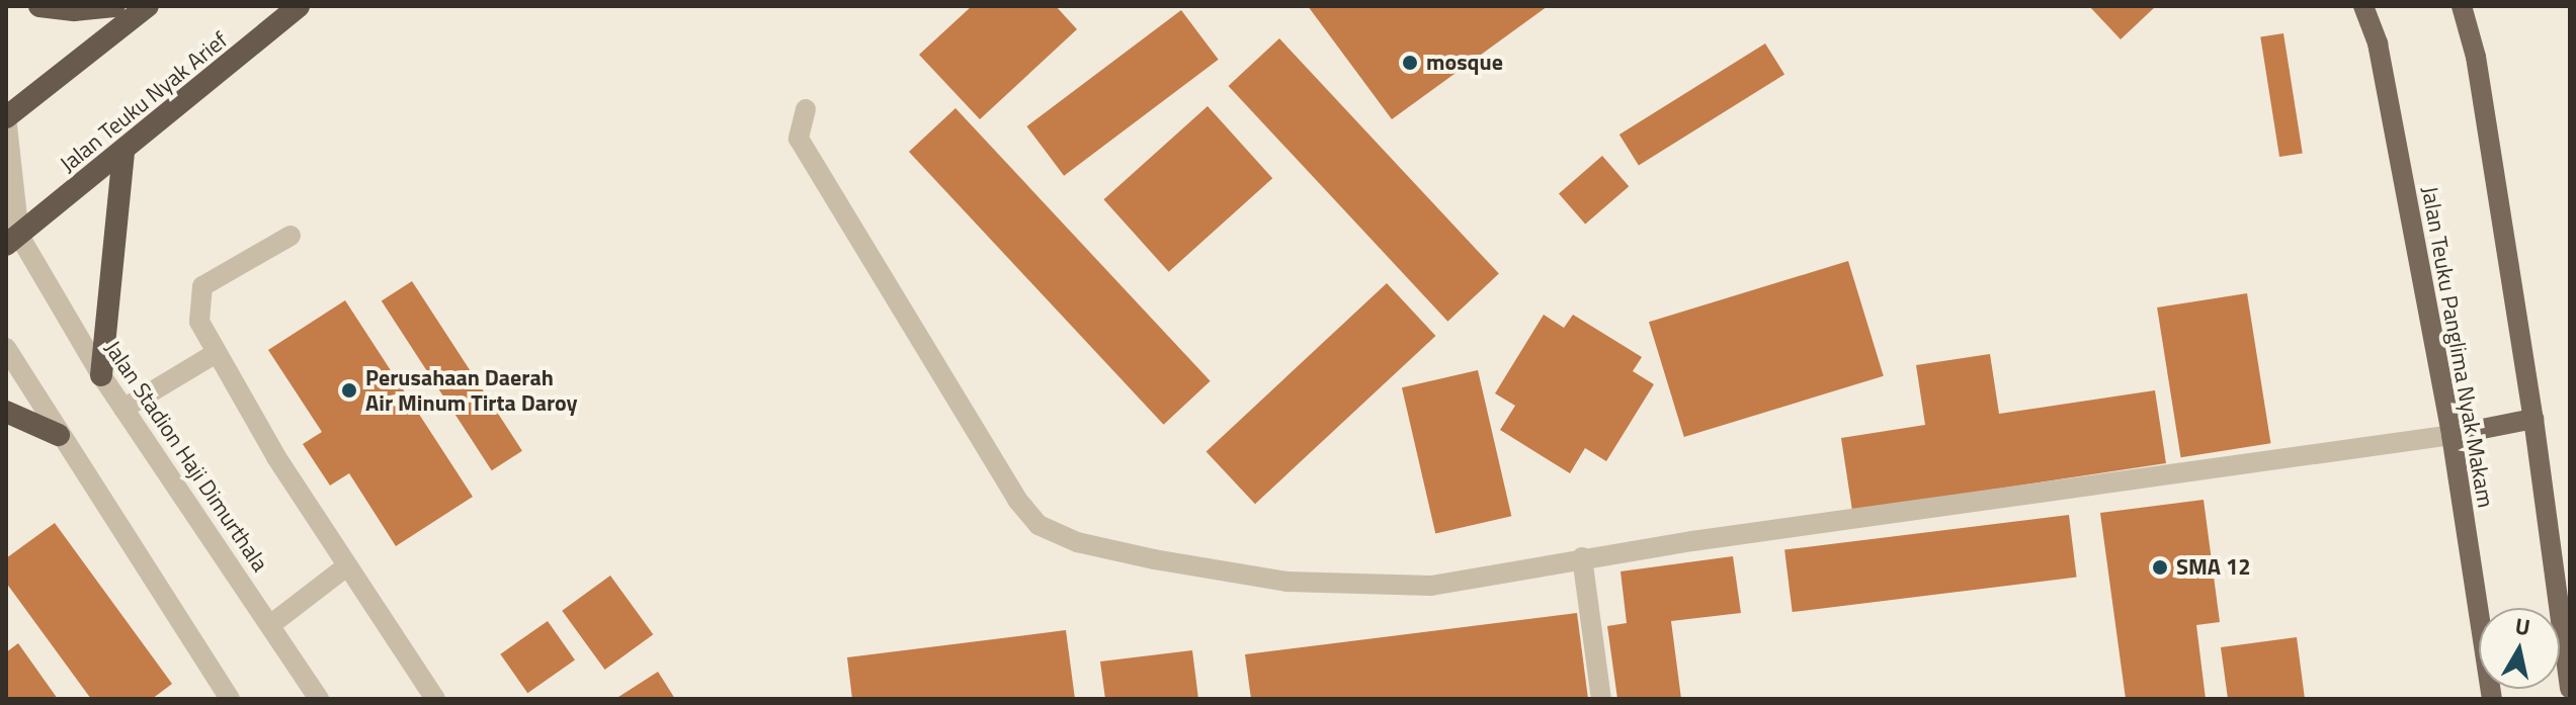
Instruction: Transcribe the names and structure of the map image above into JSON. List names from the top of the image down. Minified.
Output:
{"streets":{"highway":["Jalan Teuku Nyak Arief"],"main road":["Jalan Teuku Panglima Nyak Makam"],"street":["Jalan Stadion Haji Dimurthala"]},"crossings":[["Jalan Teuku Nyak Arief","Jalan Stadion Haji Dimurthala"]],"places":["mosque","Perusahaan Daerah Air Minum Tirta Daroy","SMA 12"],"north":"top"}
